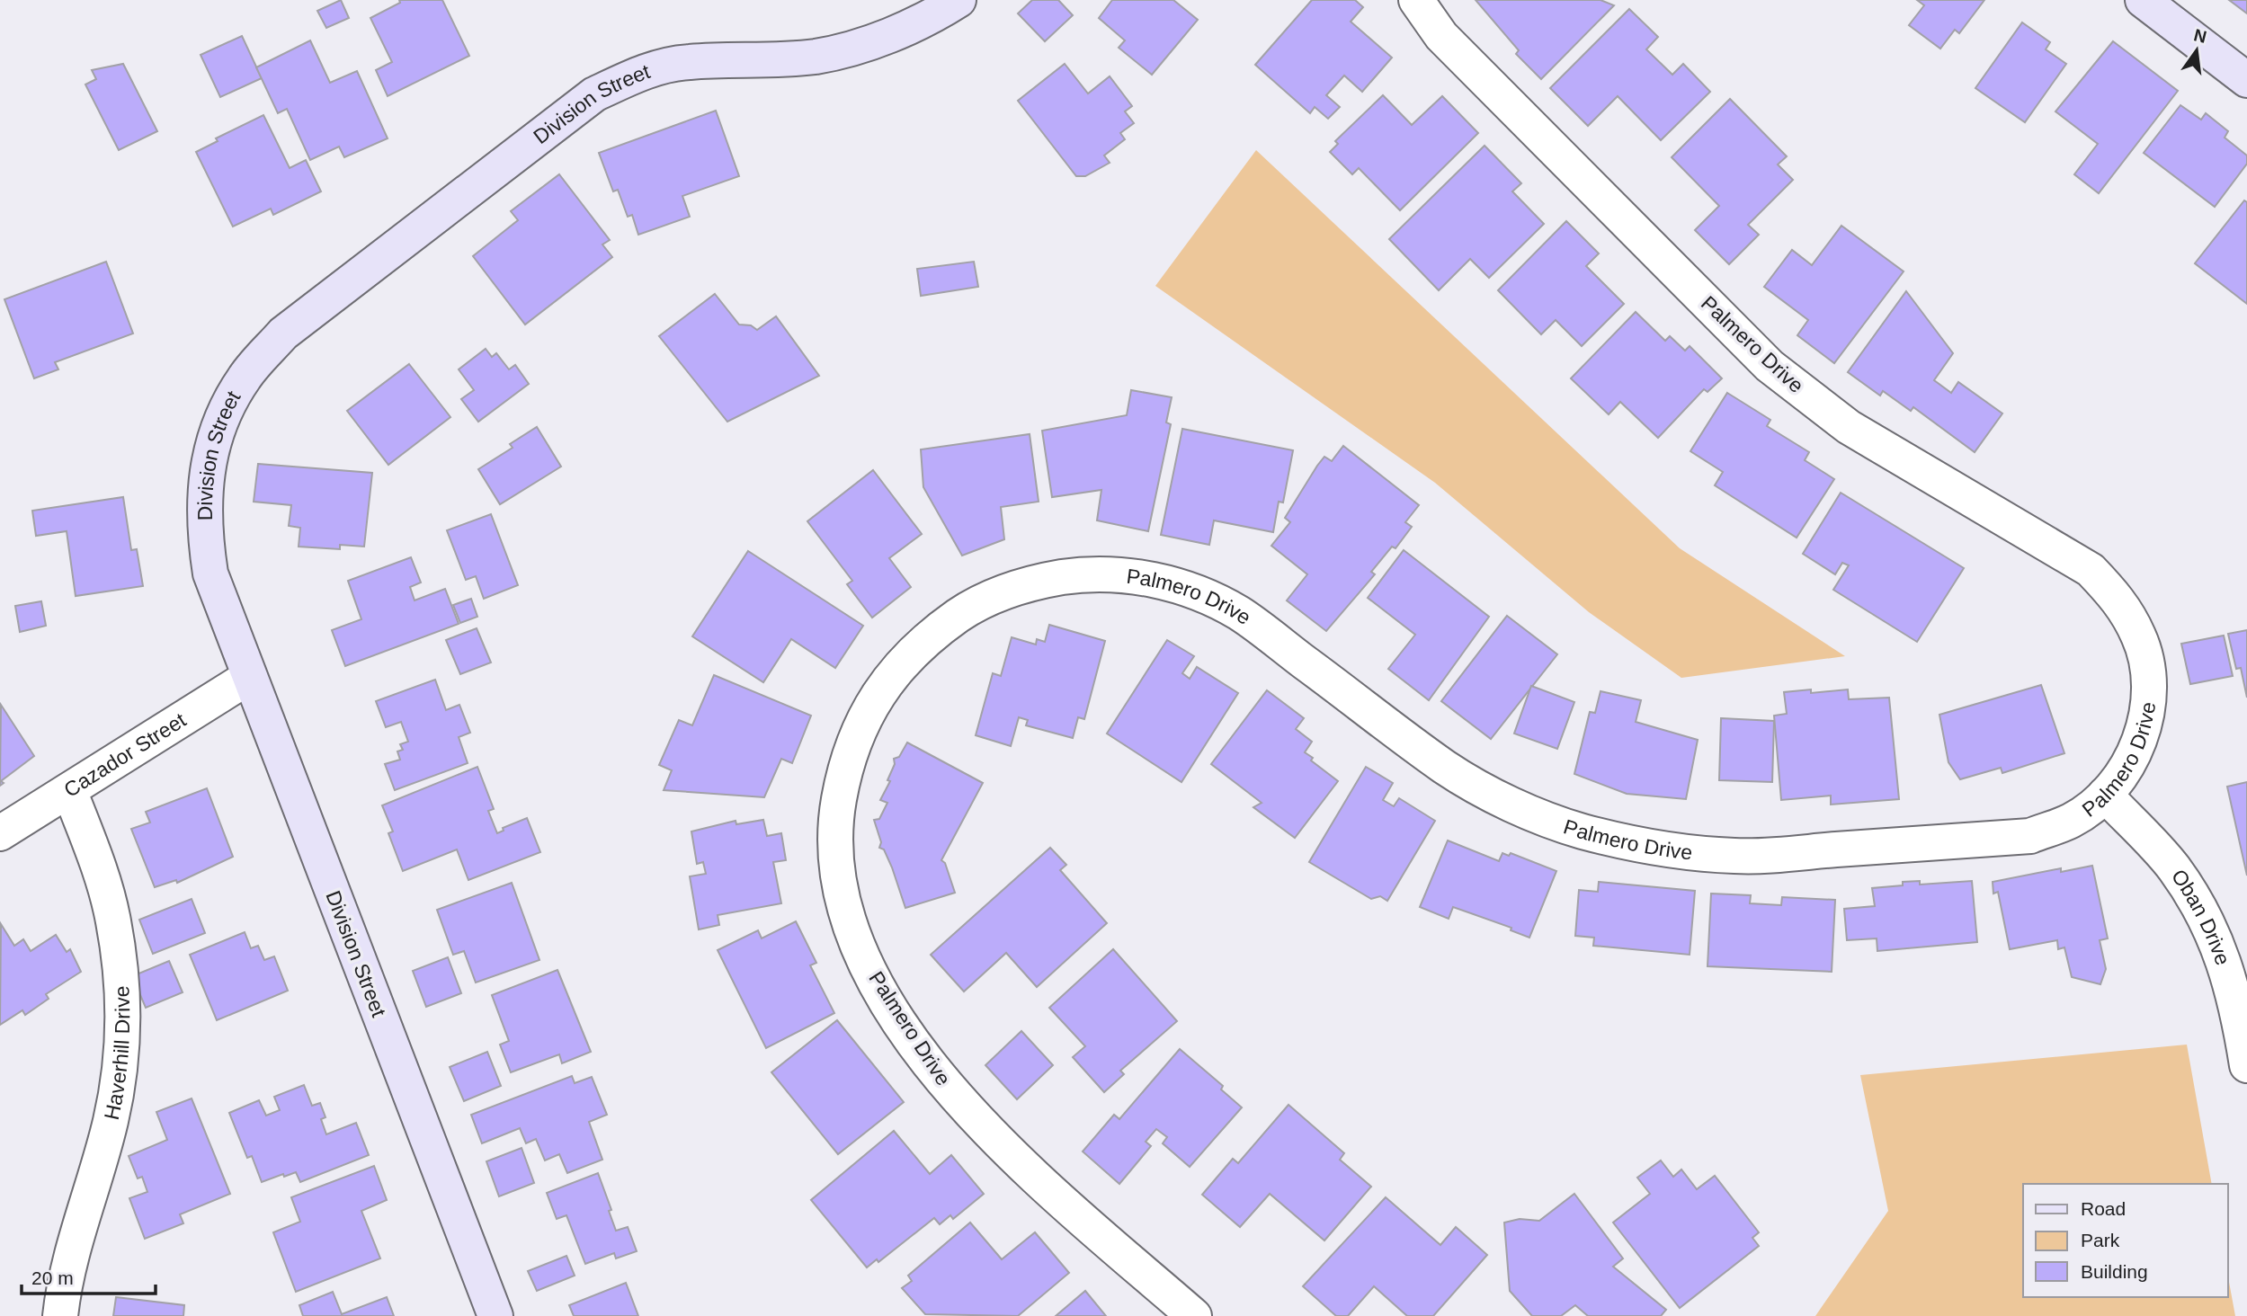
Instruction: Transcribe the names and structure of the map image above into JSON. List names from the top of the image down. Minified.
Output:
{"streets":{"street":["Division Street","Palmero Drive","Cazador Street","Oban Drive","Haverhill Drive"]},"crossings":[["Division Street","Cazador Street"],["Palmero Drive","Oban Drive"],["Cazador Street","Haverhill Drive"]],"legend":["Road","Park","Building"],"scale_bar":"20 m","north":"top"}
